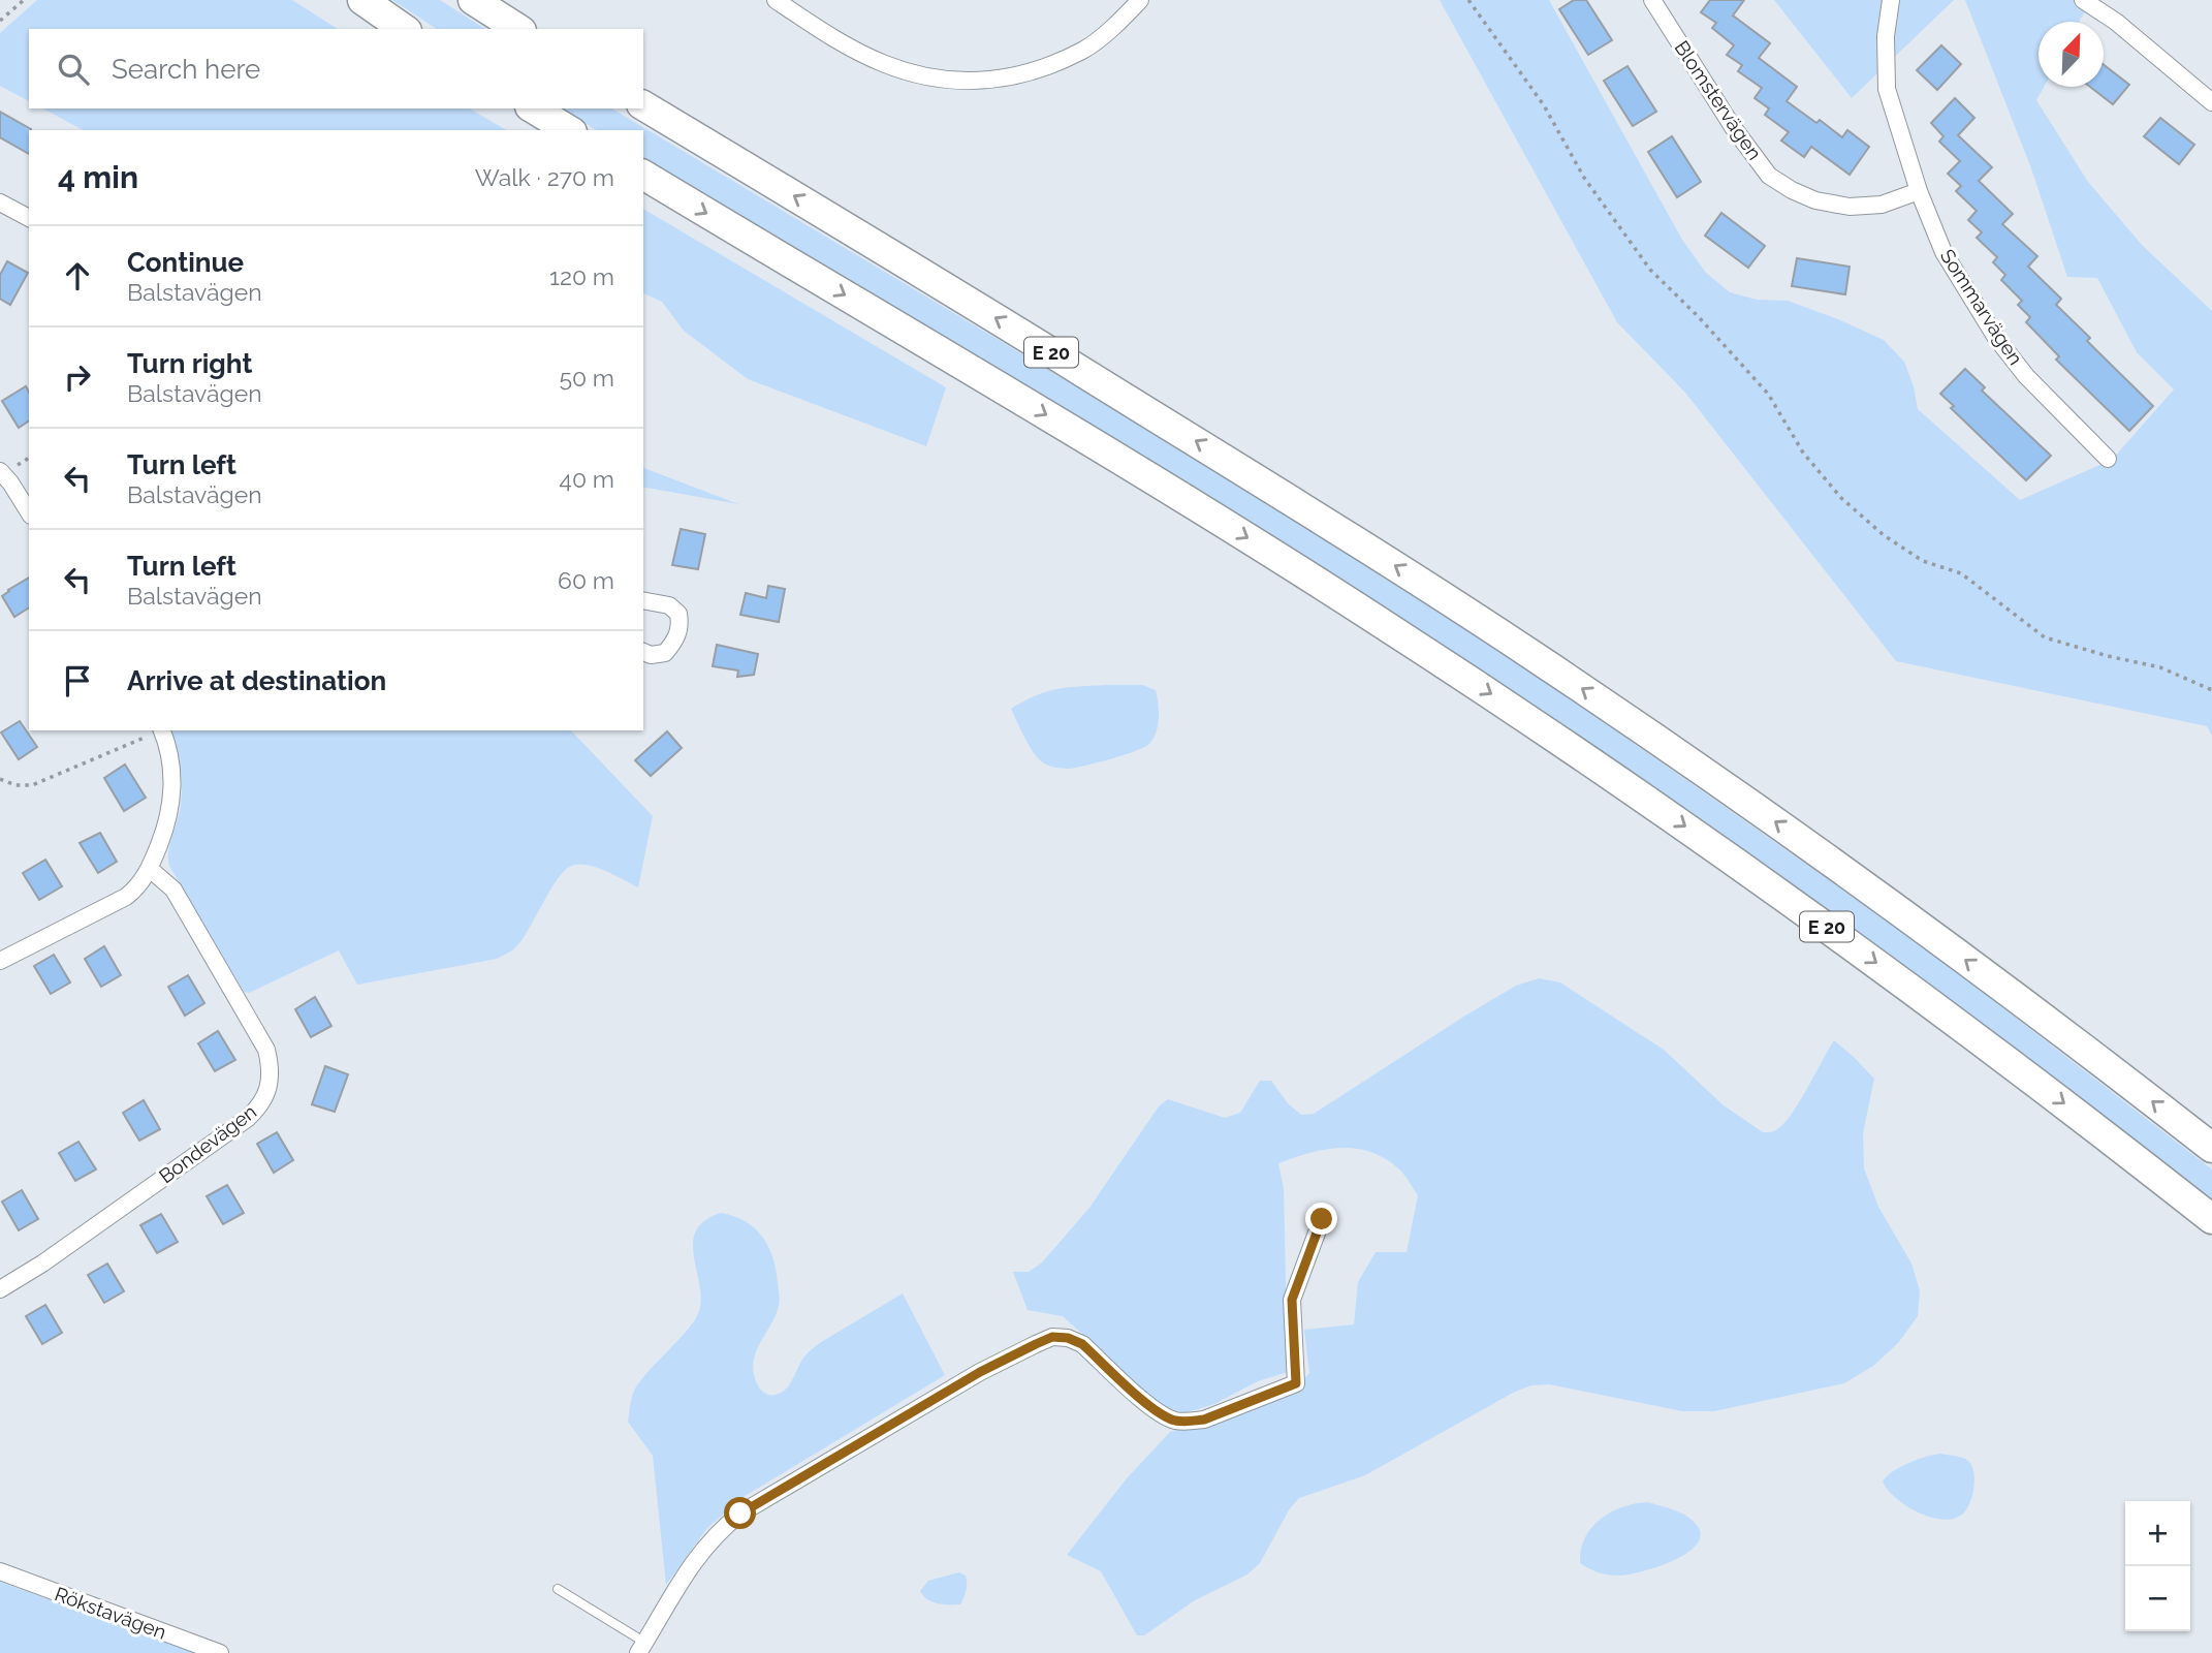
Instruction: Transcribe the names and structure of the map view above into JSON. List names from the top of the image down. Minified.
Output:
{"streets":{"highway":["E 20"],"street":["Blomstervägen","Sommarvägen","Bondevägen","Rökstavägen"]},"crossings":[["Blomstervägen","Sommarvägen"]],"north":"top right","page":{"search":"Search here","heading":["4 min","Walk · 270 m"],"list":[["Continue","Balstavägen","120 m"],["Turn right","Balstavägen","50 m"],["Turn left","Balstavägen","40 m"],["Turn left","Balstavägen","60 m"],"Arrive at destination"],"map_buttons":["+","−"]}}
